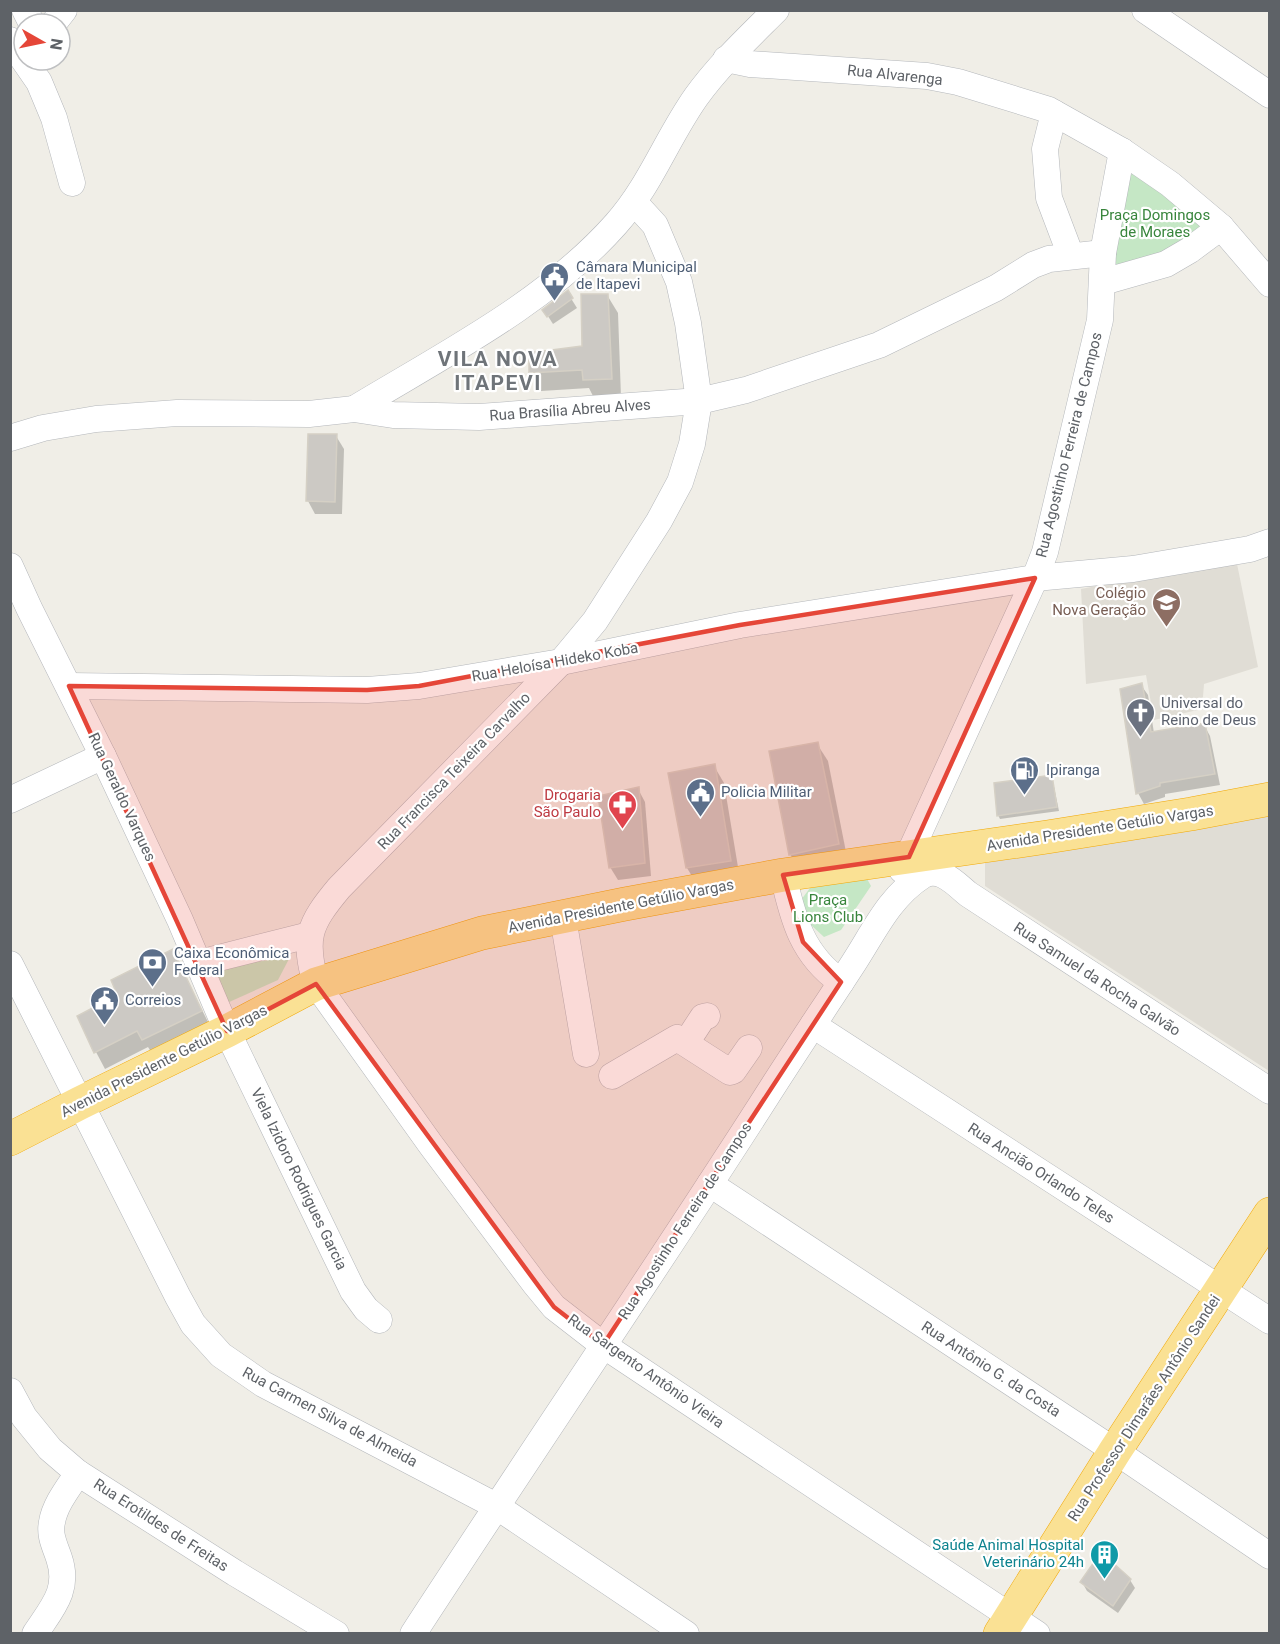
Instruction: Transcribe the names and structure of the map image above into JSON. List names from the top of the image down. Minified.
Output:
{"streets":{"highway":["Avenida Presidente Getúlio Vargas","Rua Professor Dimarães Antônio Sandei"],"street":["Rua Alvarenga","Rua Brasília Abreu Alves","Rua Agostinho Ferreira de Campos","Rua Heloísa Hideko Koba","Rua Francisca Teixeira Carvalho","Rua Geraldo Varques","Rua Samuel da Rocha Galvão","Rua Ancião Orlando Teles","Viela Izidoro Rodrigues Garcia","Rua Antônio G. da Costa","Rua Sargento Antônio Vieira","Rua Carmen Silva de Almeida","Rua Erotildes de Freitas"]},"crossings":[["Rua Alvarenga","Rua Agostinho Ferreira de Campos"],["Rua Brasília Abreu Alves","Rua Agostinho Ferreira de Campos"],["Rua Brasília Abreu Alves","Rua Francisca Teixeira Carvalho"],["Rua Agostinho Ferreira de Campos","Rua Heloísa Hideko Koba"],["Rua Agostinho Ferreira de Campos","Avenida Presidente Getúlio Vargas"],["Rua Agostinho Ferreira de Campos","Rua Samuel da Rocha Galvão"],["Rua Agostinho Ferreira de Campos","Rua Ancião Orlando Teles"],["Rua Agostinho Ferreira de Campos","Rua Antônio G. da Costa"],["Rua Agostinho Ferreira de Campos","Rua Sargento Antônio Vieira"],["Rua Agostinho Ferreira de Campos","Rua Carmen Silva de Almeida"],["Rua Heloísa Hideko Koba","Rua Francisca Teixeira Carvalho"],["Rua Heloísa Hideko Koba","Rua Geraldo Varques"],["Rua Geraldo Varques","Avenida Presidente Getúlio Vargas"],["Rua Geraldo Varques","Viela Izidoro Rodrigues Garcia"],["Avenida Presidente Getúlio Vargas","Rua Samuel da Rocha Galvão"],["Avenida Presidente Getúlio Vargas","Viela Izidoro Rodrigues Garcia"],["Avenida Presidente Getúlio Vargas","Rua Sargento Antônio Vieira"],["Avenida Presidente Getúlio Vargas","Rua Carmen Silva de Almeida"],["Rua Ancião Orlando Teles","Rua Professor Dimarães Antônio Sandei"],["Rua Antônio G. da Costa","Rua Professor Dimarães Antônio Sandei"],["Rua Sargento Antônio Vieira","Rua Professor Dimarães Antônio Sandei"]],"districts":["VILA NOVA ITAPEVI"],"parks":["Praça Domingos de Moraes","Praça Lions Club"],"places":{"public building":["Câmara Municipal de Itapevi","Policia Militar","Correios"],"school or university":["Colégio Nova Geração"],"church":["Universal do Reino de Deus"],"fuel station":["Ipiranga"],"pharmacy":["Drogaria São Paulo"],"bank":["Caixa Econômica Federal"],"building":["Saúde Animal Hospital Veterinário 24h"]},"north":"right"}
